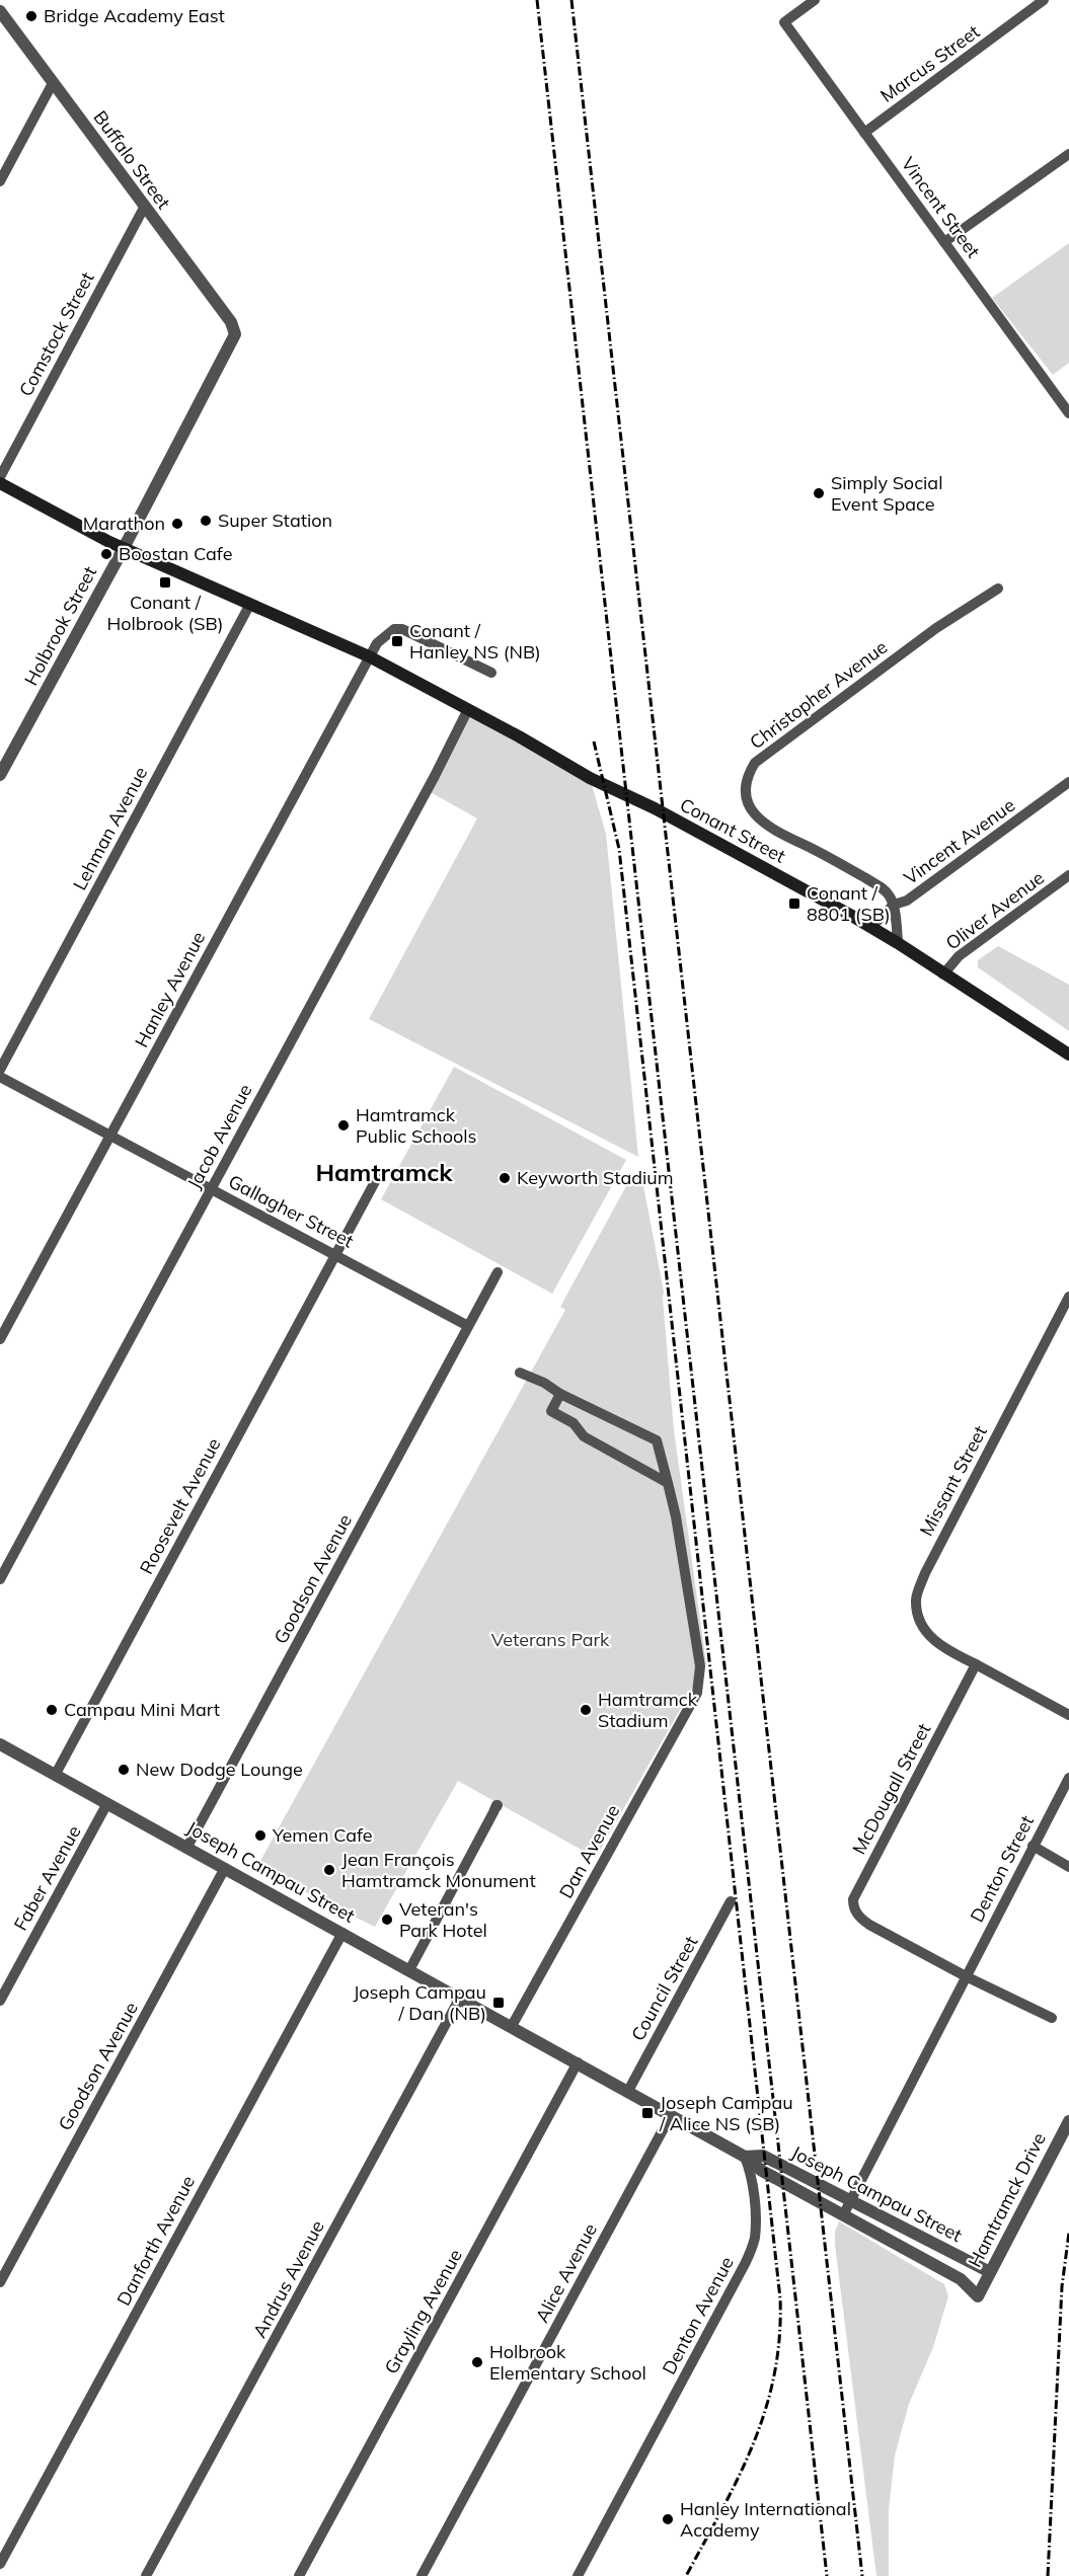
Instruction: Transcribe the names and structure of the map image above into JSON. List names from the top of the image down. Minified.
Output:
{"streets":{"main road":["Conant Street"],"street":["Marcus Street","Buffalo Street","Vincent Street","Comstock Street","Holbrook Street","Christopher Avenue","Lehman Avenue","Vincent Avenue","Oliver Avenue","Hanley Avenue","Jacob Avenue","Gallagher Street","Missant Street","Roosevelt Avenue","Goodson Avenue","McDougall Street","Dan Avenue","Denton Street","Joseph Campau Street","Faber Avenue","Council Street","Hamtramck Drive","Danforth Avenue","Alice Avenue","Andrus Avenue","Grayling Avenue","Denton Avenue"]},"crossings":[["Marcus Street","Vincent Street"],["Buffalo Street","Comstock Street"],["Buffalo Street","Holbrook Street"],["Holbrook Street","Conant Street"],["Christopher Avenue","Vincent Avenue"],["Lehman Avenue","Conant Street"],["Conant Street","Vincent Avenue"],["Conant Street","Oliver Avenue"],["Conant Street","Hanley Avenue"],["Conant Street","Jacob Avenue"],["Hanley Avenue","Gallagher Street"],["Jacob Avenue","Gallagher Street"],["Gallagher Street","Roosevelt Avenue"],["Gallagher Street","Goodson Avenue"],["Missant Street","McDougall Street"],["Roosevelt Avenue","Joseph Campau Street"],["Goodson Avenue","Joseph Campau Street"],["McDougall Street","Denton Street"],["Dan Avenue","Joseph Campau Street"],["Joseph Campau Street","Faber Avenue"],["Joseph Campau Street","Council Street"],["Joseph Campau Street","Hamtramck Drive"],["Joseph Campau Street","Danforth Avenue"],["Joseph Campau Street","Alice Avenue"],["Joseph Campau Street","Andrus Avenue"],["Joseph Campau Street","Grayling Avenue"],["Joseph Campau Street","Denton Avenue"]],"districts":["Hamtramck"],"parks":["Veterans Park"],"places":{"other":["Bridge Academy East","Simply Social Event Space","Super Station","Marathon","Boostan Cafe","Hamtramck Public Schools","Keyworth Stadium","Campau Mini Mart","Hamtramck Stadium","New Dodge Lounge","Yemen Cafe","Jean François Hamtramck Monument","Veteran's Park Hotel","Holbrook Elementary School","Hanley International Academy"],"transit":["Conant / Holbrook (SB)","Conant / Hanley NS (NB)","Conant / 8801 (SB)","Joseph Campau / Dan (NB)","Joseph Campau / Alice NS (SB)"]}}
